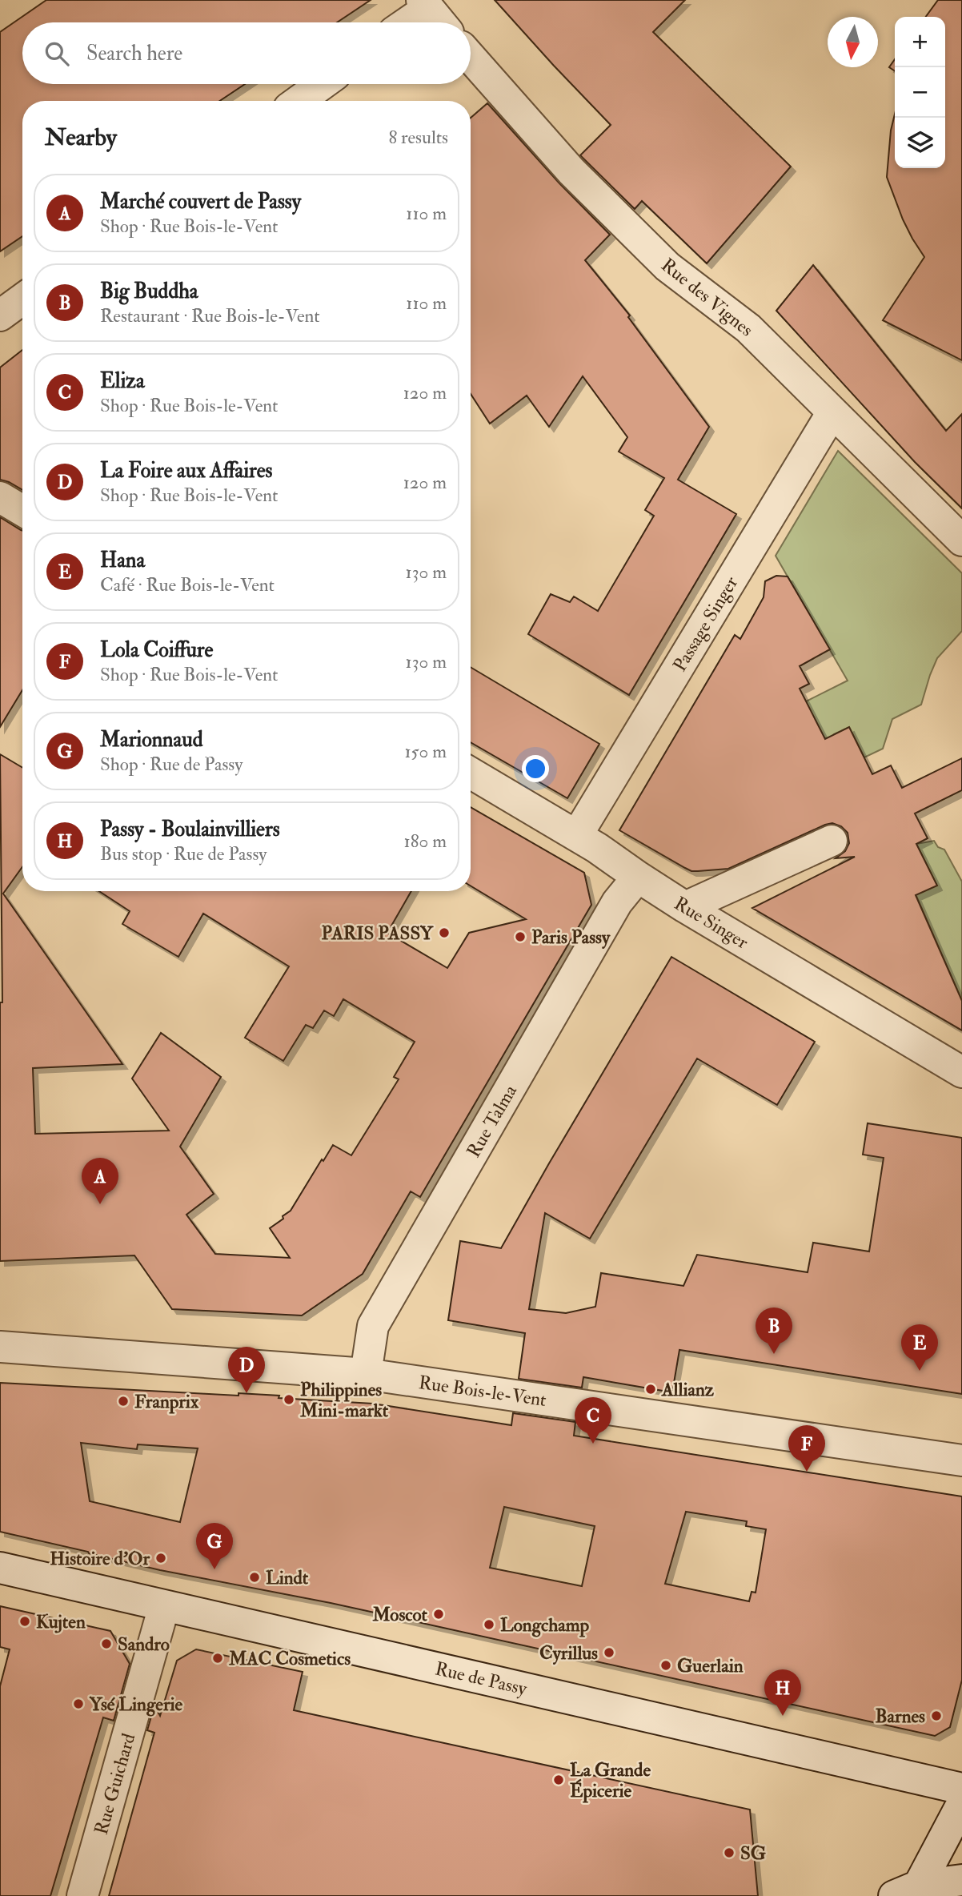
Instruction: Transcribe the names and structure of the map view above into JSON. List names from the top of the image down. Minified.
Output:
{"streets":{"street":["Rue des Vignes","Passage Singer","Rue Singer","Rue Talma","Rue Bois-le-Vent","Rue de Passy","Rue Guichard"]},"crossings":[["Rue des Vignes","Passage Singer"],["Passage Singer","Rue Singer"],["Rue Singer","Rue Talma"],["Rue Talma","Rue Bois-le-Vent"],["Rue de Passy","Rue Guichard"]],"places":["PARIS PASSY","Paris Passy","Allianz","Philippines Mini-markt","Franprix","Histoire d'Or","Lindt","Moscot","Kujten","Longchamp","Sandro","Cyrillus","MAC Cosmetics","Guerlain","Ysé Lingerie","Barnes","La Grande Épicerie","SG"],"north":"bottom","page":{"map_buttons":["+","−"],"search":"Search here","heading":["Nearby","8 results"],"list":[{"mark":"A","name":"Marché couvert de Passy","note":"Shop · Rue Bois-le-Vent","value":"110 m"},{"mark":"B","name":"Big Buddha","note":"Restaurant · Rue Bois-le-Vent","value":"110 m"},{"mark":"C","name":"Eliza","note":"Shop · Rue Bois-le-Vent","value":"120 m"},{"mark":"D","name":"La Foire aux Affaires","note":"Shop · Rue Bois-le-Vent","value":"120 m"},{"mark":"E","name":"Hana","note":"Café · Rue Bois-le-Vent","value":"130 m"},{"mark":"F","name":"Lola Coiffure","note":"Shop · Rue Bois-le-Vent","value":"130 m"},{"mark":"G","name":"Marionnaud","note":"Shop · Rue de Passy","value":"150 m"},{"mark":"H","name":"Passy - Boulainvilliers","note":"Bus stop · Rue de Passy","value":"180 m"}],"pins":["A","B","E","D","C","F","G","H"]}}
